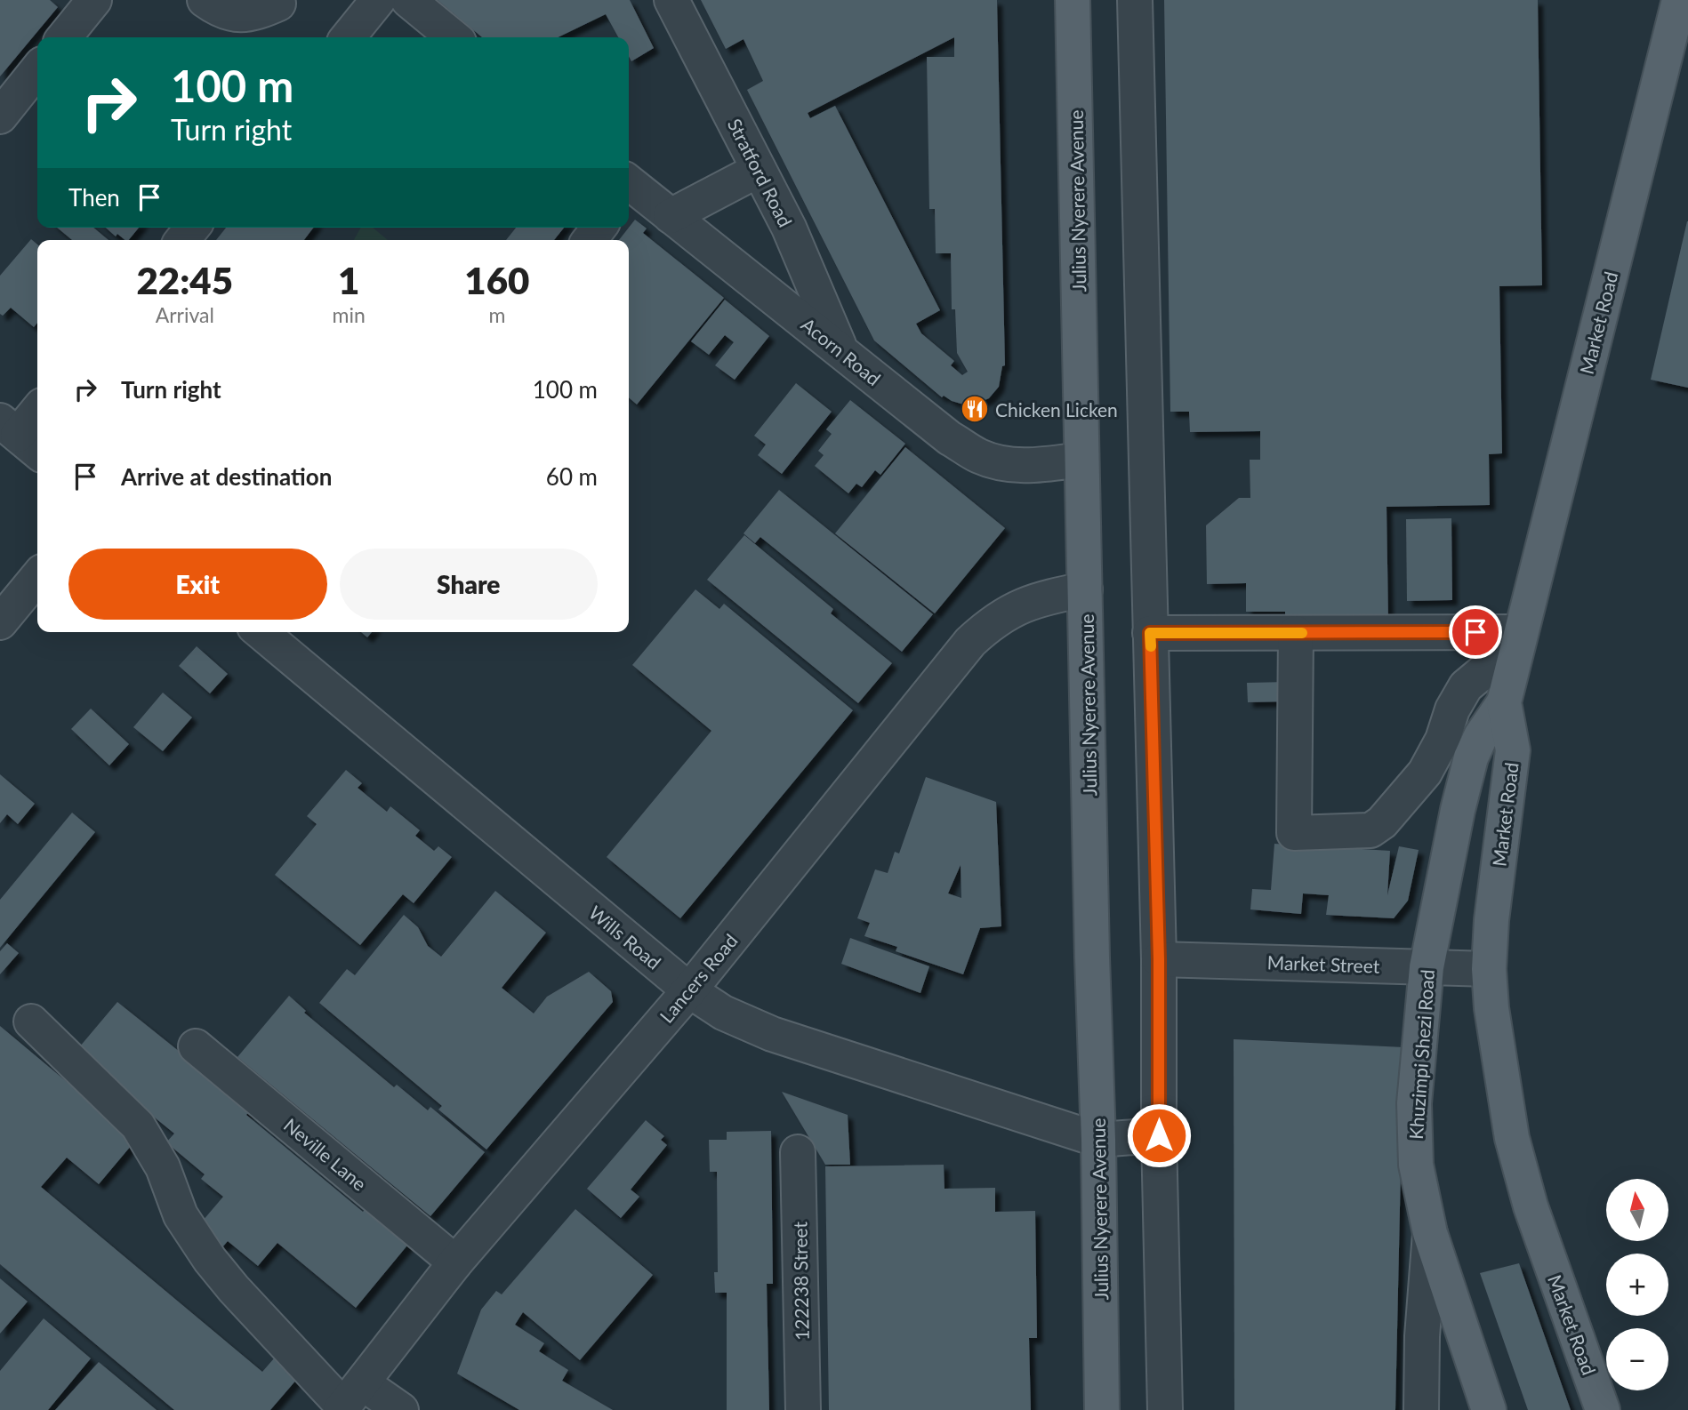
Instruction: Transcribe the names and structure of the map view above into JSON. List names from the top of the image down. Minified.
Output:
{"streets":{"main road":["Julius Nyerere Avenue","Market Road","Khuzimpi Shezi Road"],"street":["Stratford Road","Acorn Road","Wills Road","Market Street","Lancers Road","Neville Lane","122238 Street"]},"crossings":[["Stratford Road","Acorn Road"],["Julius Nyerere Avenue","Acorn Road"],["Julius Nyerere Avenue","Wills Road"],["Julius Nyerere Avenue","Lancers Road"],["Market Road","Market Street"],["Market Road","Khuzimpi Shezi Road"],["Wills Road","Lancers Road"],["Market Street","Khuzimpi Shezi Road"],["Lancers Road","Neville Lane"]],"places":{"restaurant":["Chicken Licken"]},"north":"top","page":{"turn":["100 m","Turn right"],"then":"Then","eta":["22:45","Arrival","1","min","160","m"],"list":[{"name":"Turn right","value":"100 m"},{"name":"Arrive at destination","value":"60 m"}],"buttons":["Exit","Share"],"map_buttons":["+","−"]}}
